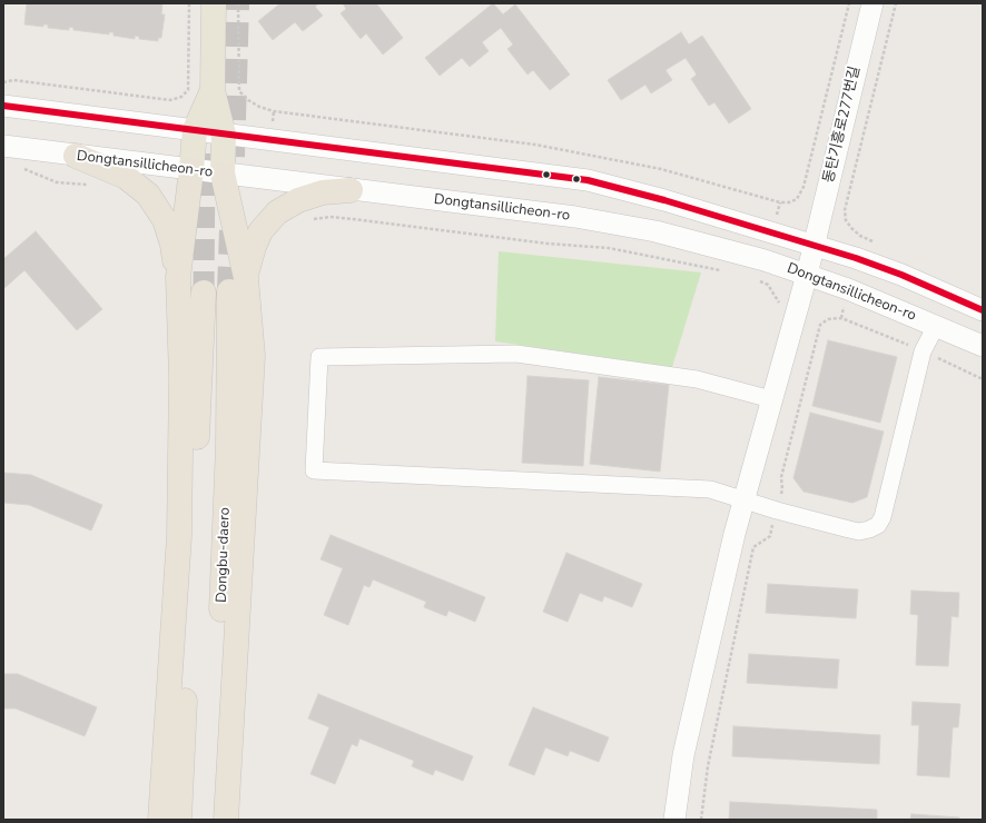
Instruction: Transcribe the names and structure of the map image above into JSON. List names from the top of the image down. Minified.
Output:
{"streets":{"highway":["Dongbu-daero"],"street":["동탄기흥로277번길","Dongtansillicheon-ro"]},"crossings":[["동탄기흥로277번길","Dongtansillicheon-ro"]]}
